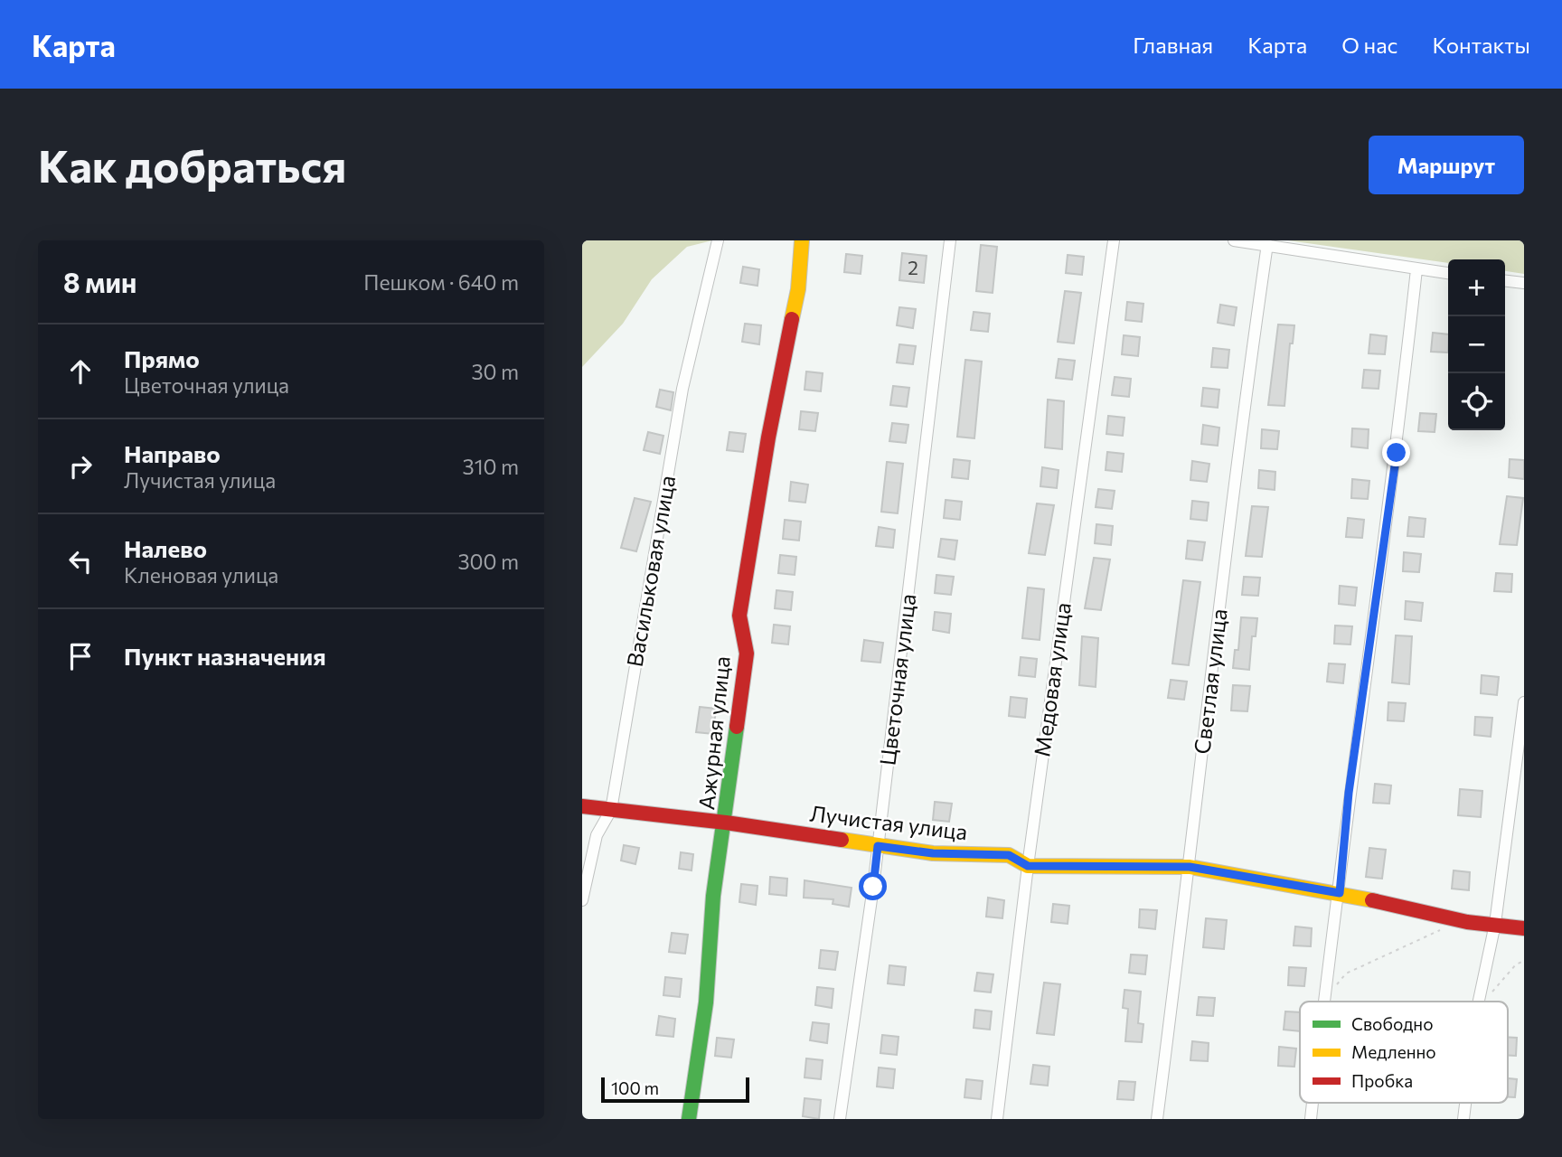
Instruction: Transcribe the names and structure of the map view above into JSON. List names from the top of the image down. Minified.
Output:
{"streets":{"street":["Васильковая улица","Цветочная улица","Медовая улица","Светлая улица","Ажурная улица","Лучистая улица"]},"crossings":[["Васильковая улица","Лучистая улица"],["Цветочная улица","Лучистая улица"],["Медовая улица","Лучистая улица"],["Светлая улица","Лучистая улица"],["Ажурная улица","Лучистая улица"]],"house_numbers":["2"],"legend":["Свободно","Медленно","Пробка"],"scale_bar":"100 m","page":{"header":"Карта","nav":["Главная","Карта","О нас","Контакты"],"buttons":"Маршрут","title":"Как добраться","heading":["8 мин","Пешком · 640 m"],"map_buttons":["+","−"],"list":[["Прямо","Цветочная улица","30 m"],["Направо","Лучистая улица","310 m"],["Налево","Кленовая улица","300 m"],"Пункт назначения"],"scale":"100 m"}}
